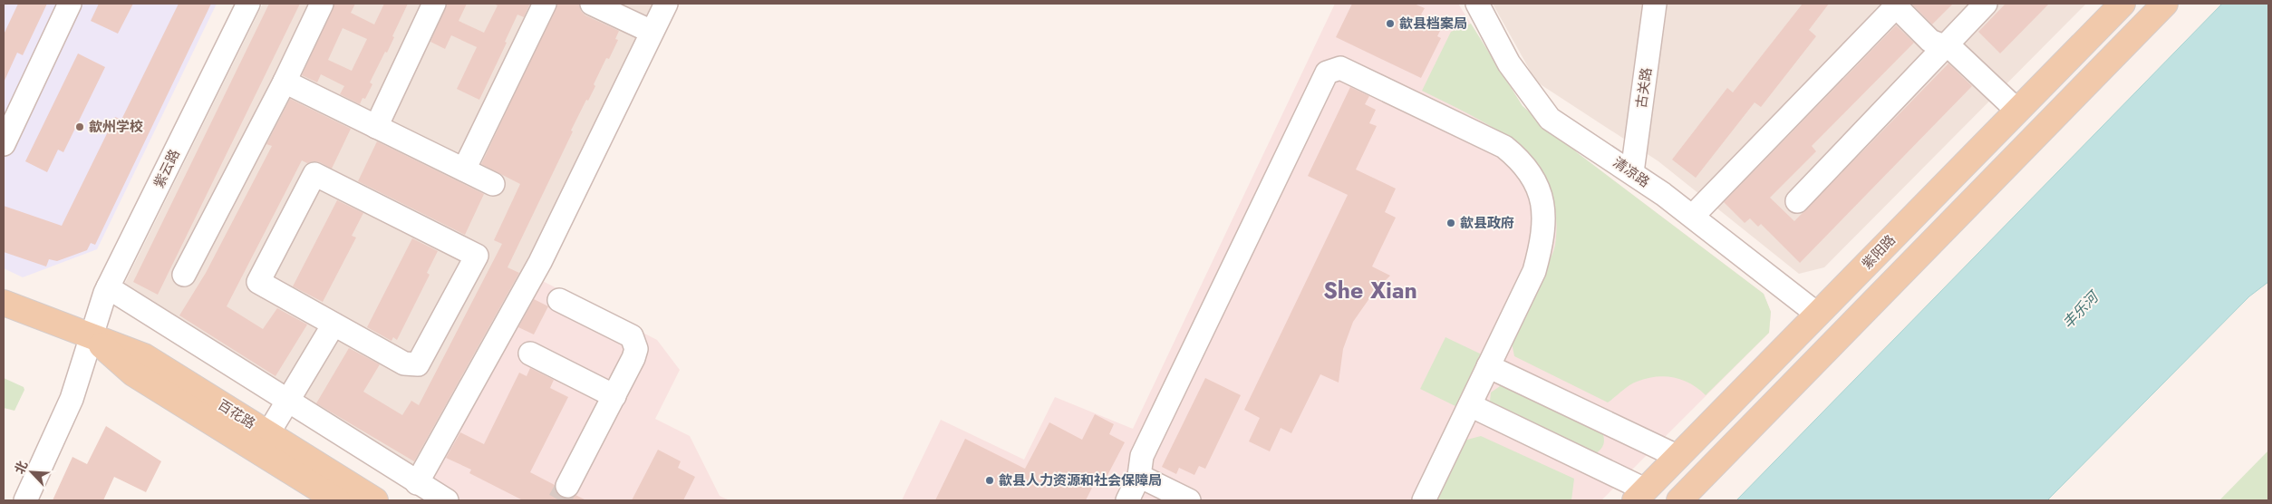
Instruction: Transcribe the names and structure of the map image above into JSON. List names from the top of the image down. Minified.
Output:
{"streets":{"main road":["紫阳路","百花路"],"street":["古关路","紫云路","清凉路"]},"crossings":[["古关路","清凉路"],["紫云路","百花路"],["清凉路","紫阳路"]],"districts":["She Xian"],"water":["丰乐河"],"places":["歙县档案局","歙州学校","歙县政府","歙县人力资源和社会保障局"],"north":"top left"}
